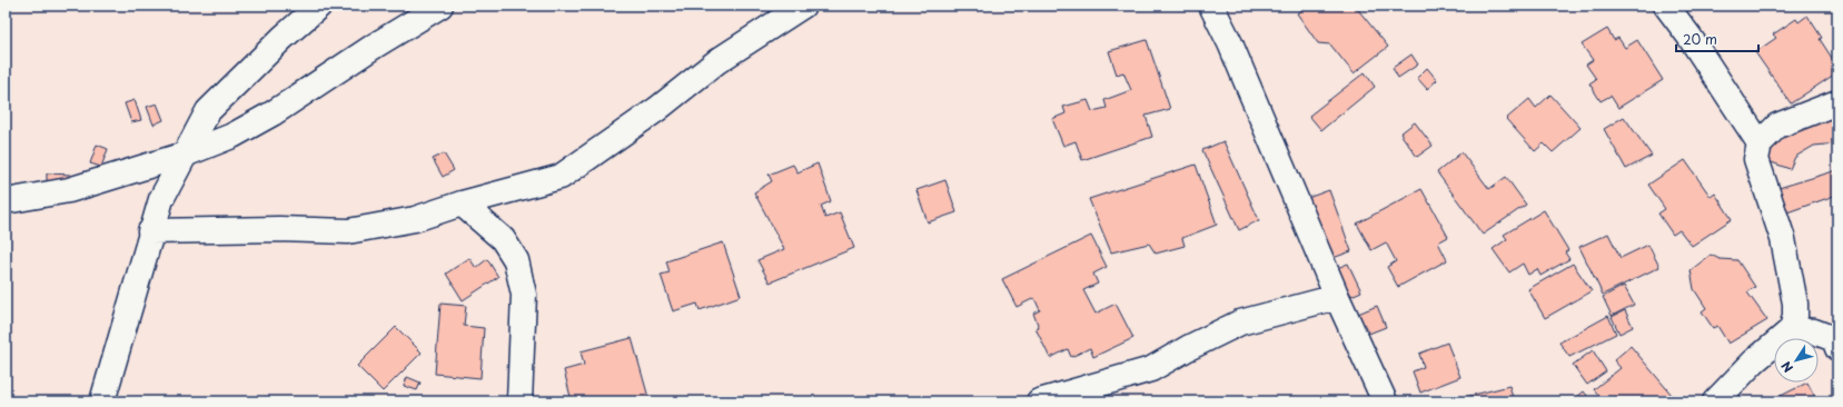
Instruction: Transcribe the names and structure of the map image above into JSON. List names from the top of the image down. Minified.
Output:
{"scale_bar":"20 m","north":"bottom left"}
